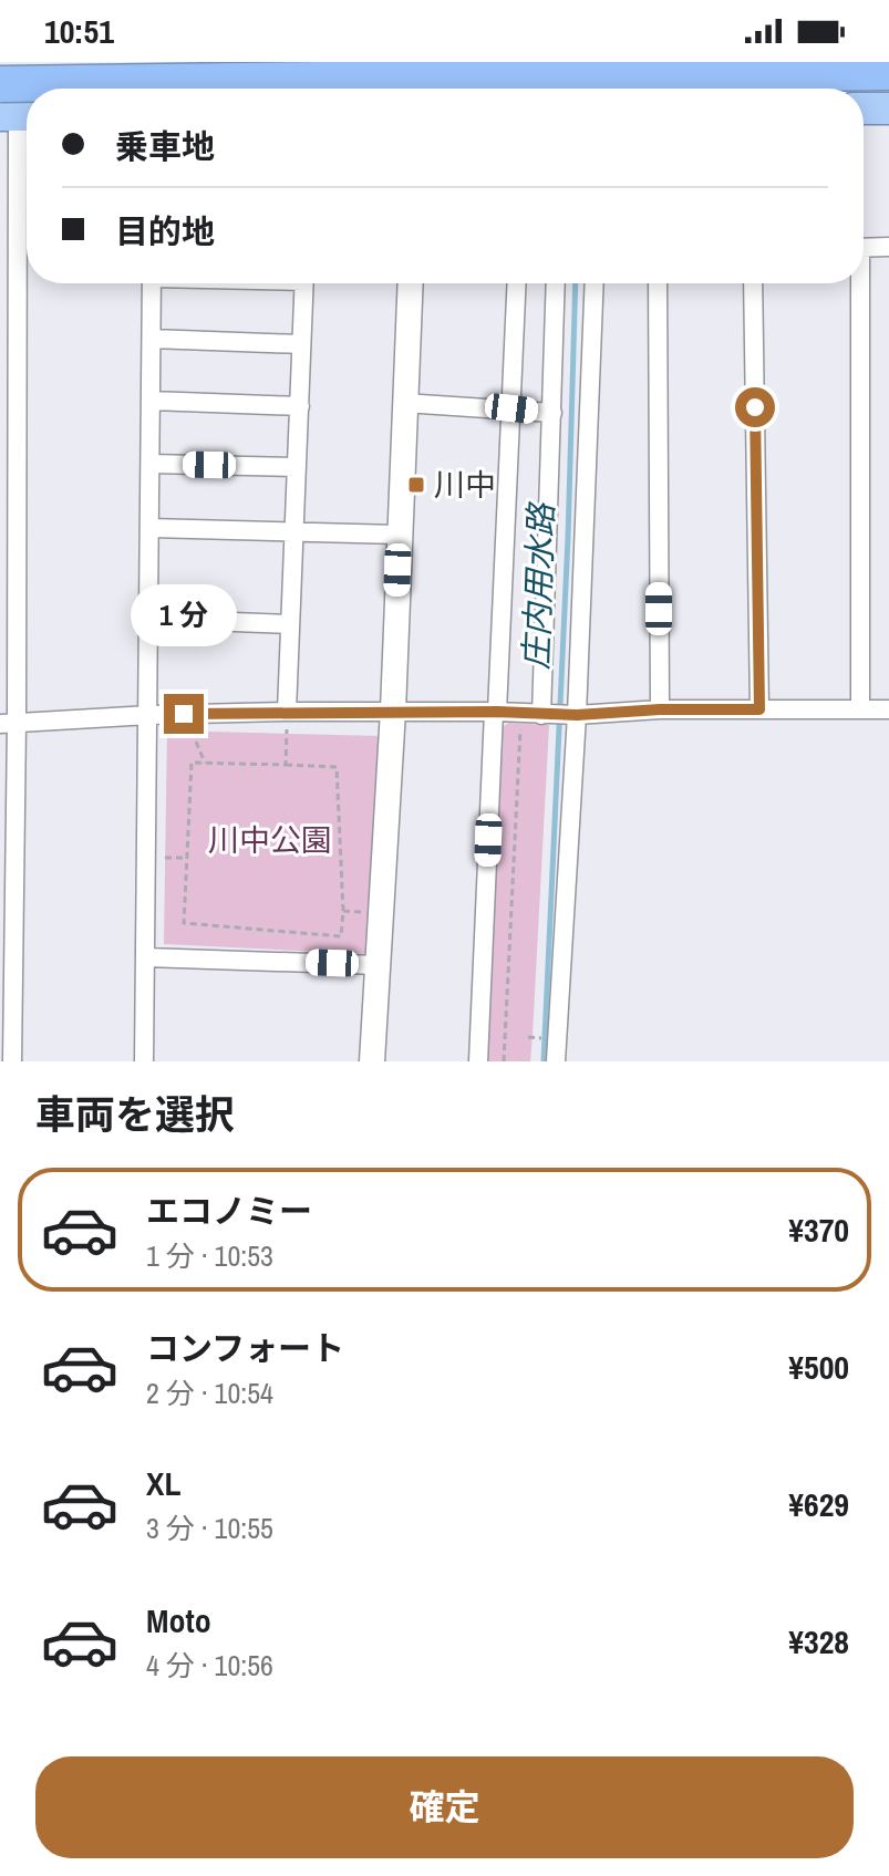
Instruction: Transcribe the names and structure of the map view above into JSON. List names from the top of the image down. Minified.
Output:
{"water":["庄内用水路"],"parks":["川中公園"],"places":{"transit":["川中"]},"page":{"status":"10:51","banner":["乗車地","目的地"],"bubble":"1 分","heading":"車両を選択","list":[{"name":"エコノミー","note":"1 分 · 10:53","value":"¥370"},{"name":"コンフォート","note":"2 分 · 10:54","value":"¥500"},{"name":"XL","note":"3 分 · 10:55","value":"¥629"},{"name":"Moto","note":"4 分 · 10:56","value":"¥328"}],"buttons":"確定"}}
